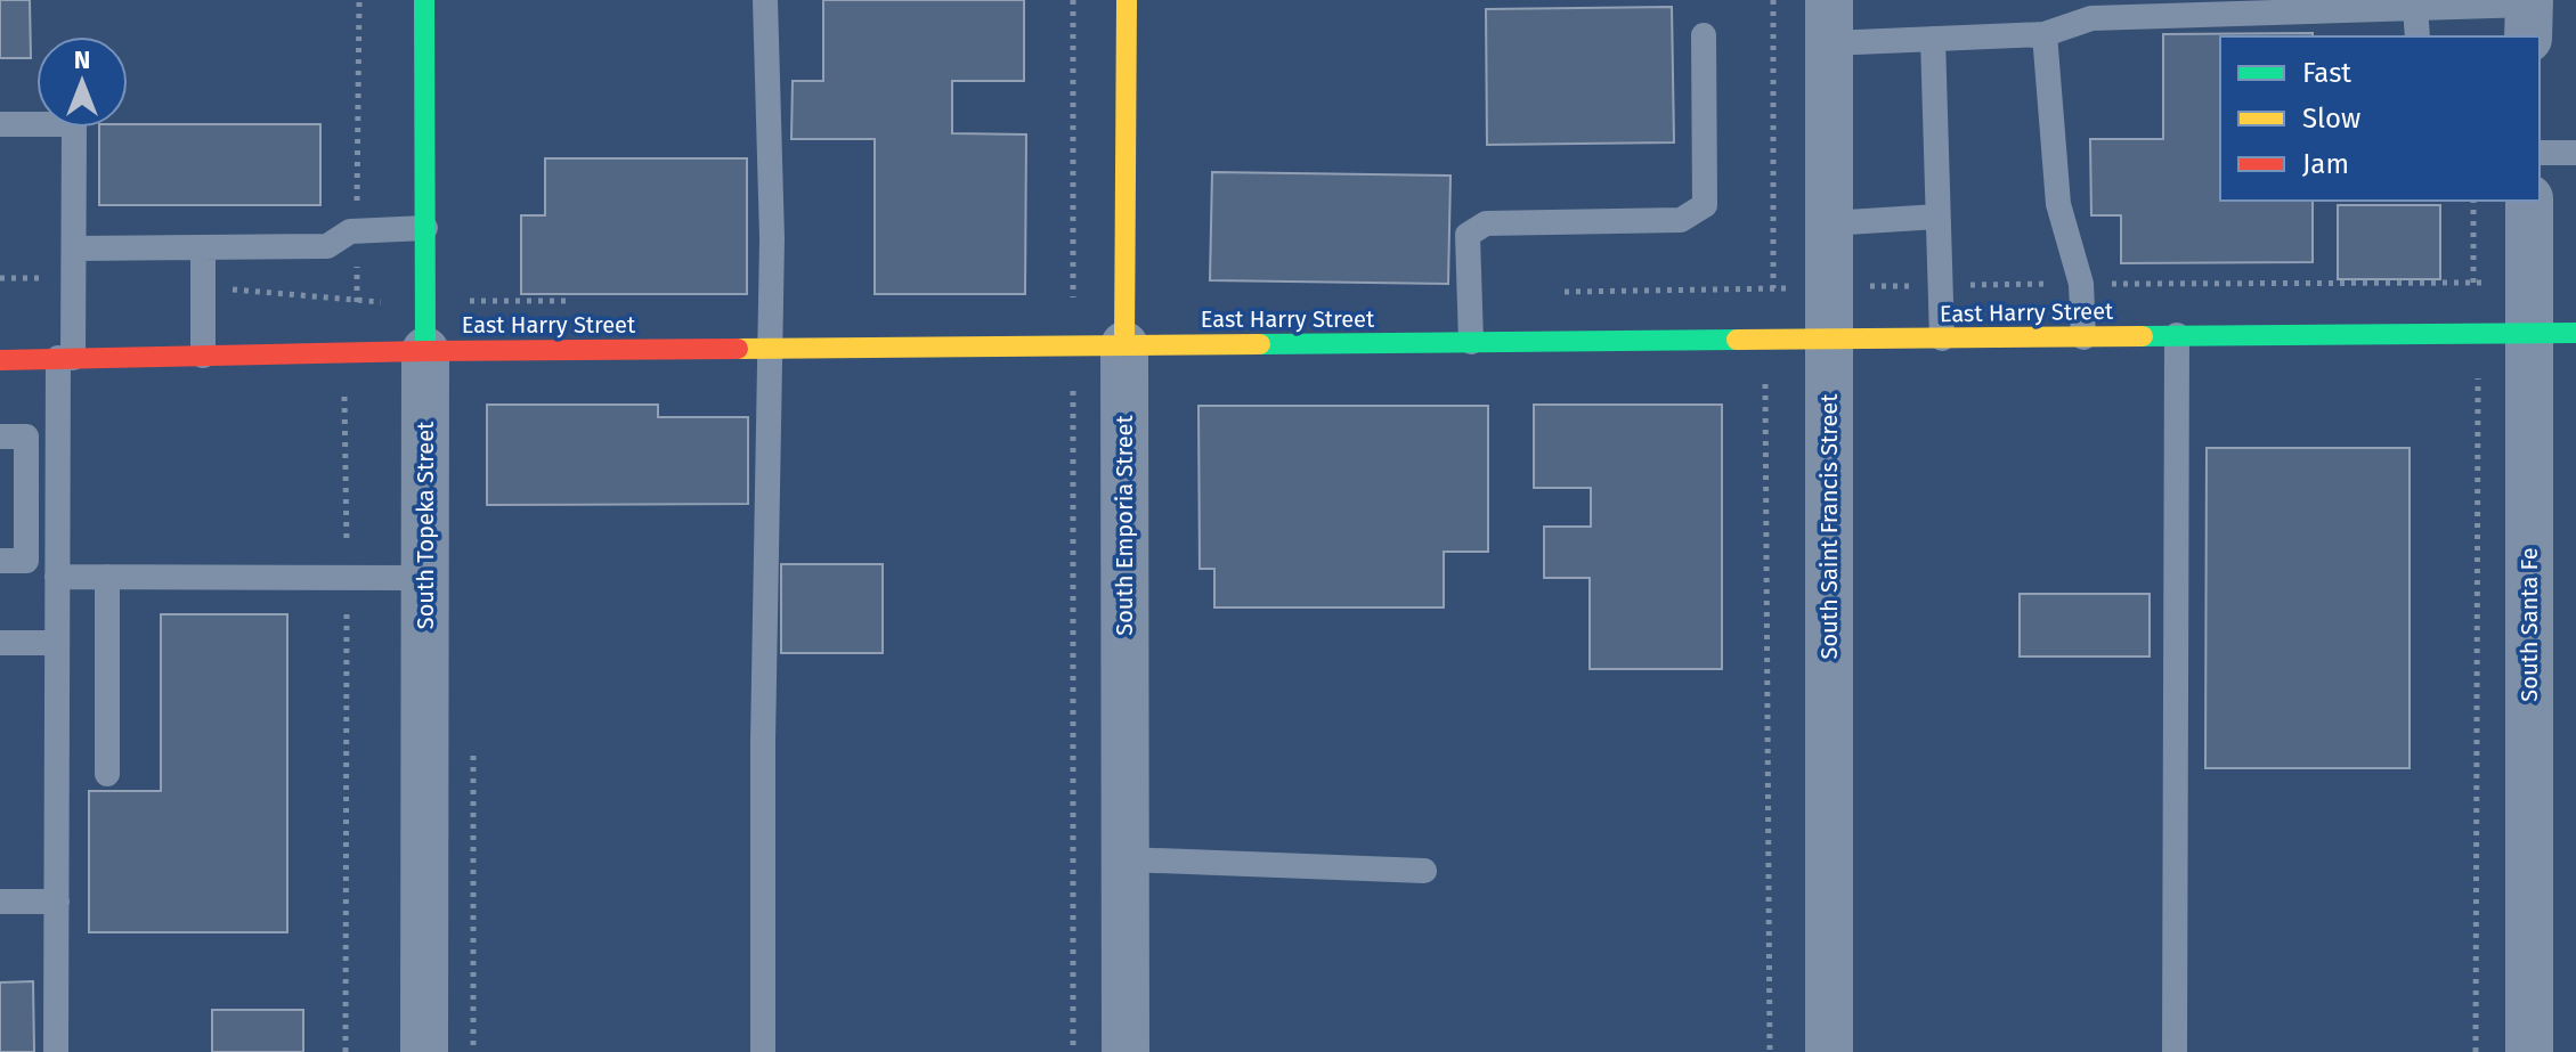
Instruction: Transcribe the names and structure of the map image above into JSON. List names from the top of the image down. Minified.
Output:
{"streets":{"street":["East Harry Street","South Topeka Street","South Emporia Street","South Saint Francis Street","South Santa Fe"]},"crossings":[["East Harry Street","South Topeka Street"],["East Harry Street","South Emporia Street"],["East Harry Street","South Saint Francis Street"],["East Harry Street","South Santa Fe"]],"legend":["Fast","Slow","Jam"],"north":"top"}
